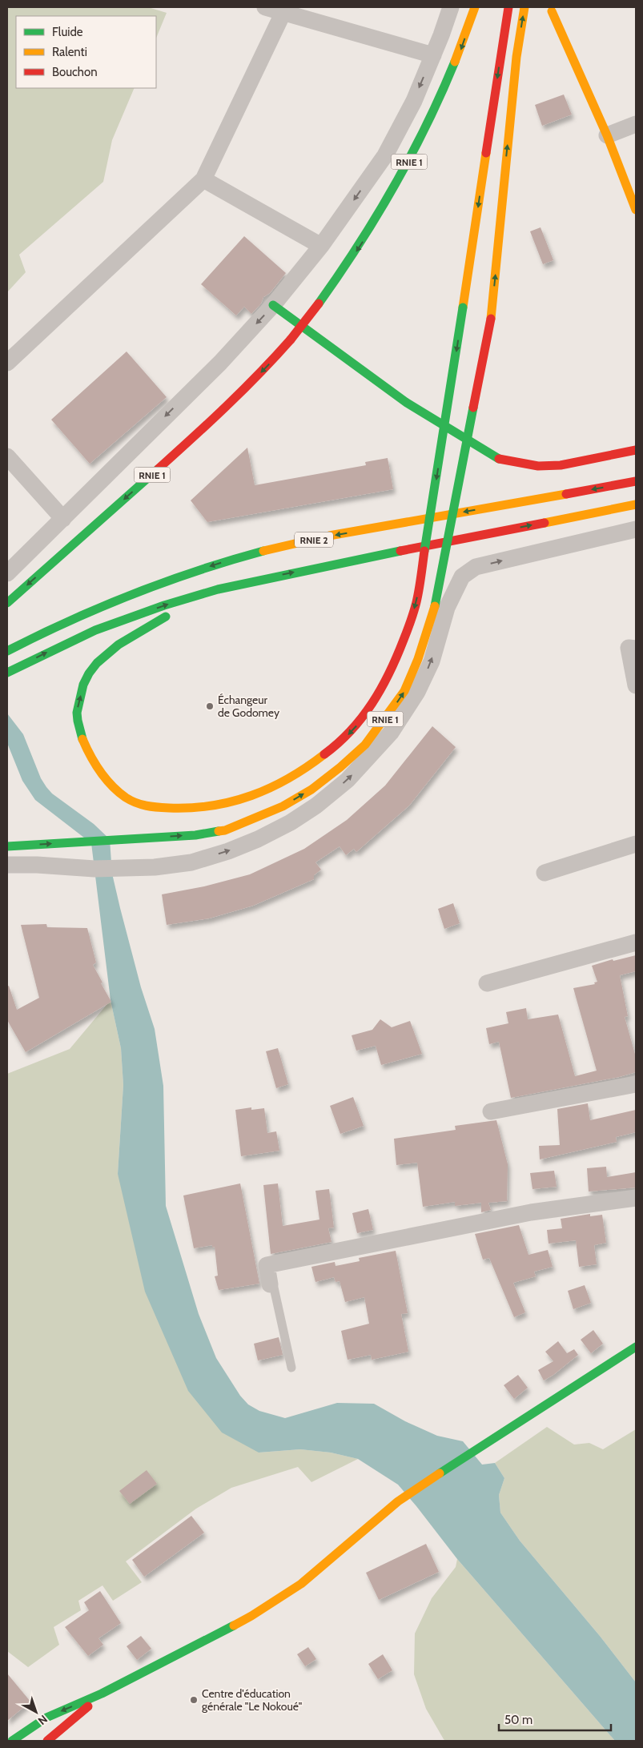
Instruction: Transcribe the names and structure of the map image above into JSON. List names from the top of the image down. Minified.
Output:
{"streets":{"main road":["RNIE 1","RNIE 2"]},"places":["Échangeur de Godomey","Centre d'éducation générale \"Le Nokoué\""],"legend":["Fluide","Ralenti","Bouchon"],"scale_bar":"50 m","north":"bottom right"}
